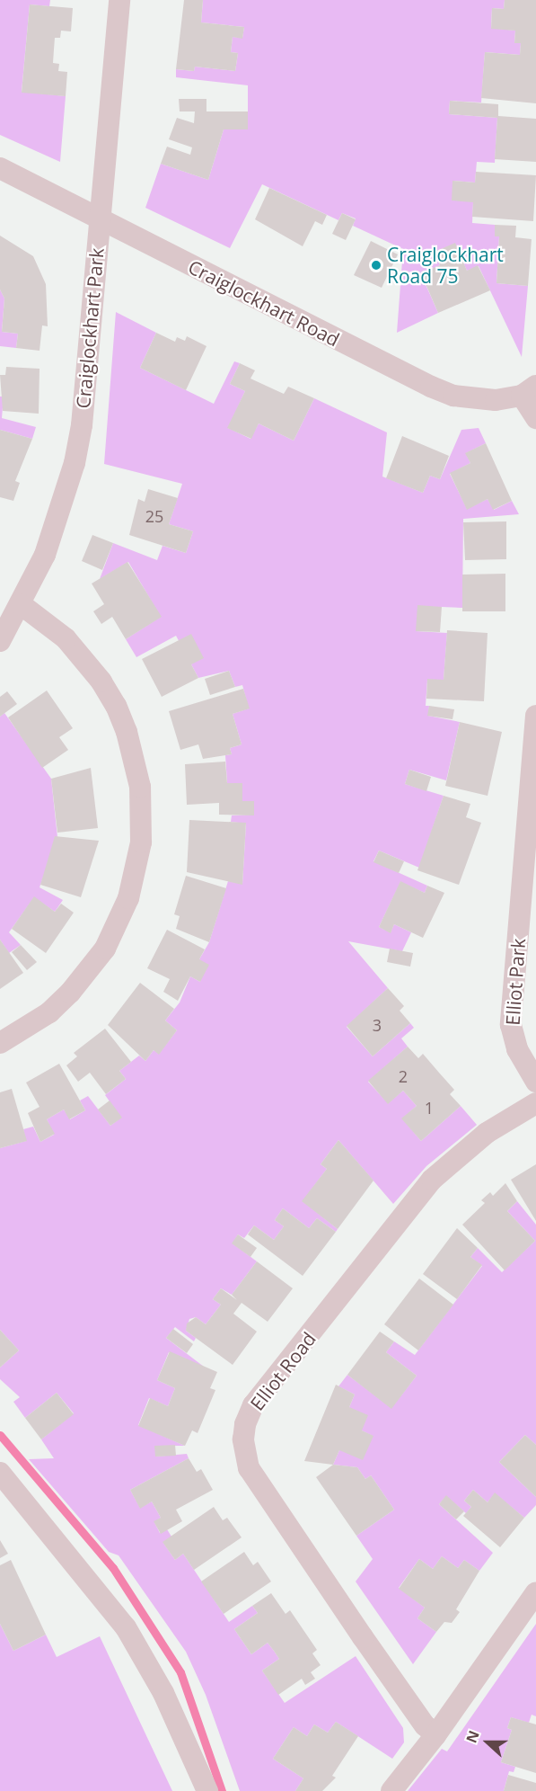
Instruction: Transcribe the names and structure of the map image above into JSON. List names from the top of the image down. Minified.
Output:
{"streets":{"street":["Craiglockhart Road","Craiglockhart Park","Elliot Park","Elliot Road"]},"crossings":[["Craiglockhart Road","Craiglockhart Park"]],"places":["Craiglockhart Road 75"],"house_numbers":["25","3","2","1"],"north":"left"}
